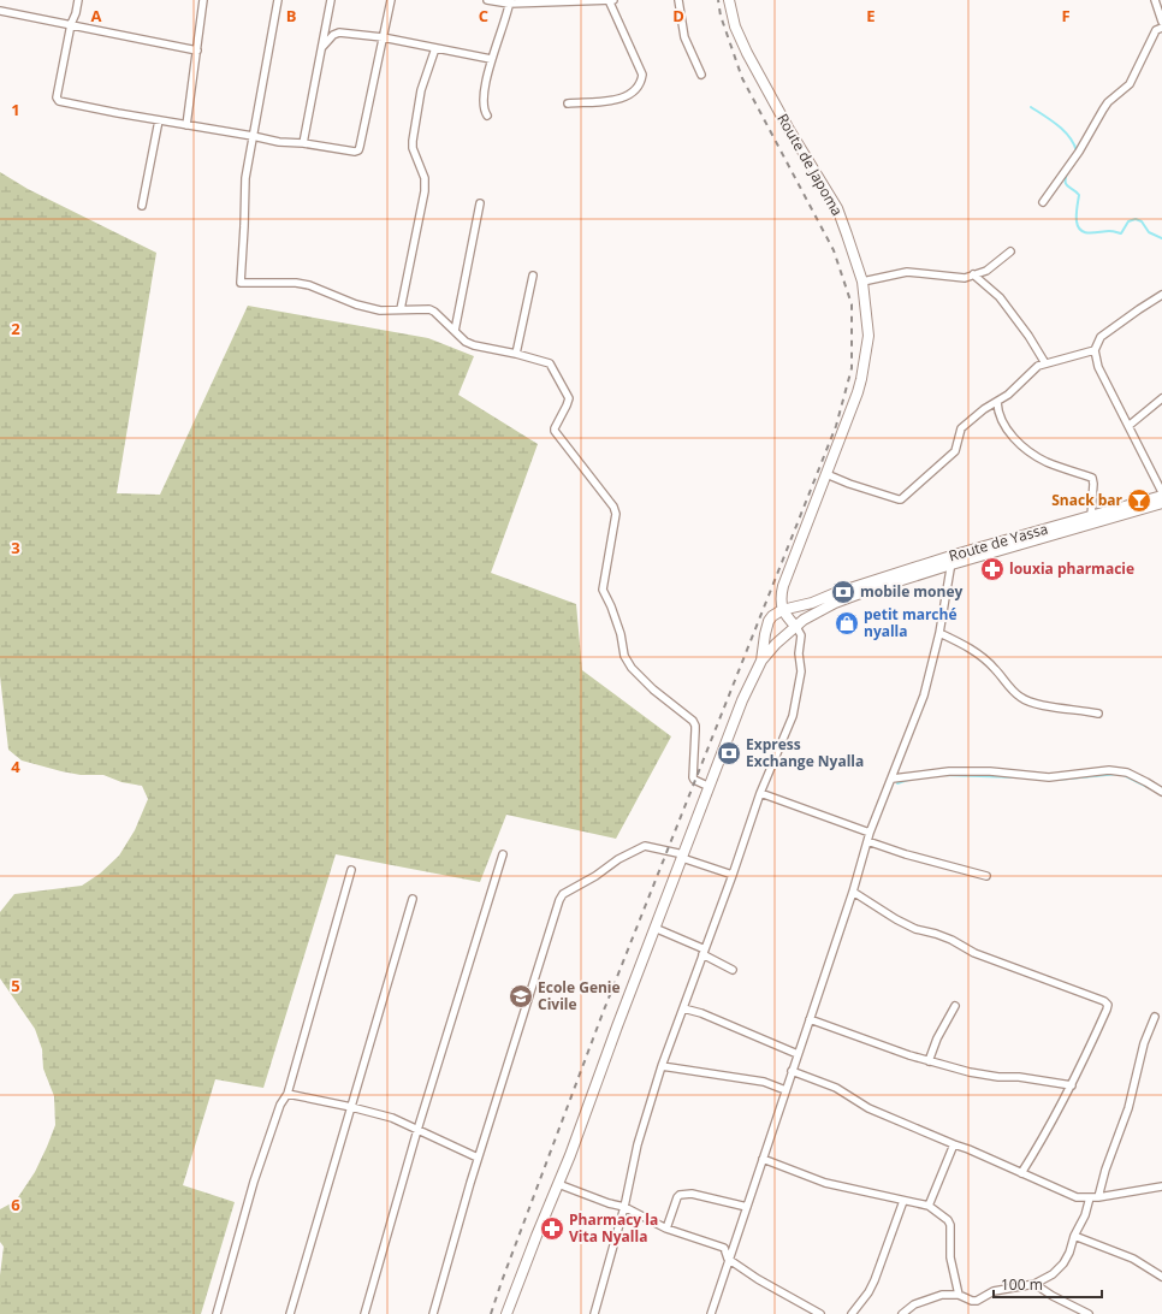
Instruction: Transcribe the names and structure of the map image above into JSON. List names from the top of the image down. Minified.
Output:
{"streets":{"main road":["Route de Japoma","Route de Yassa"]},"places":{"bar":["Snack bar"],"pharmacy":["louxia pharmacie","Pharmacy la Vita Nyalla"],"bank":["mobile money","Express Exchange Nyalla"],"shop":["petit marché nyalla"],"school or university":["Ecole Genie Civile"]},"scale_bar":"100 m","grid":{"columns":["A","B","C","D","E","F"],"rows":["1","2","3","4","5","6"]}}
